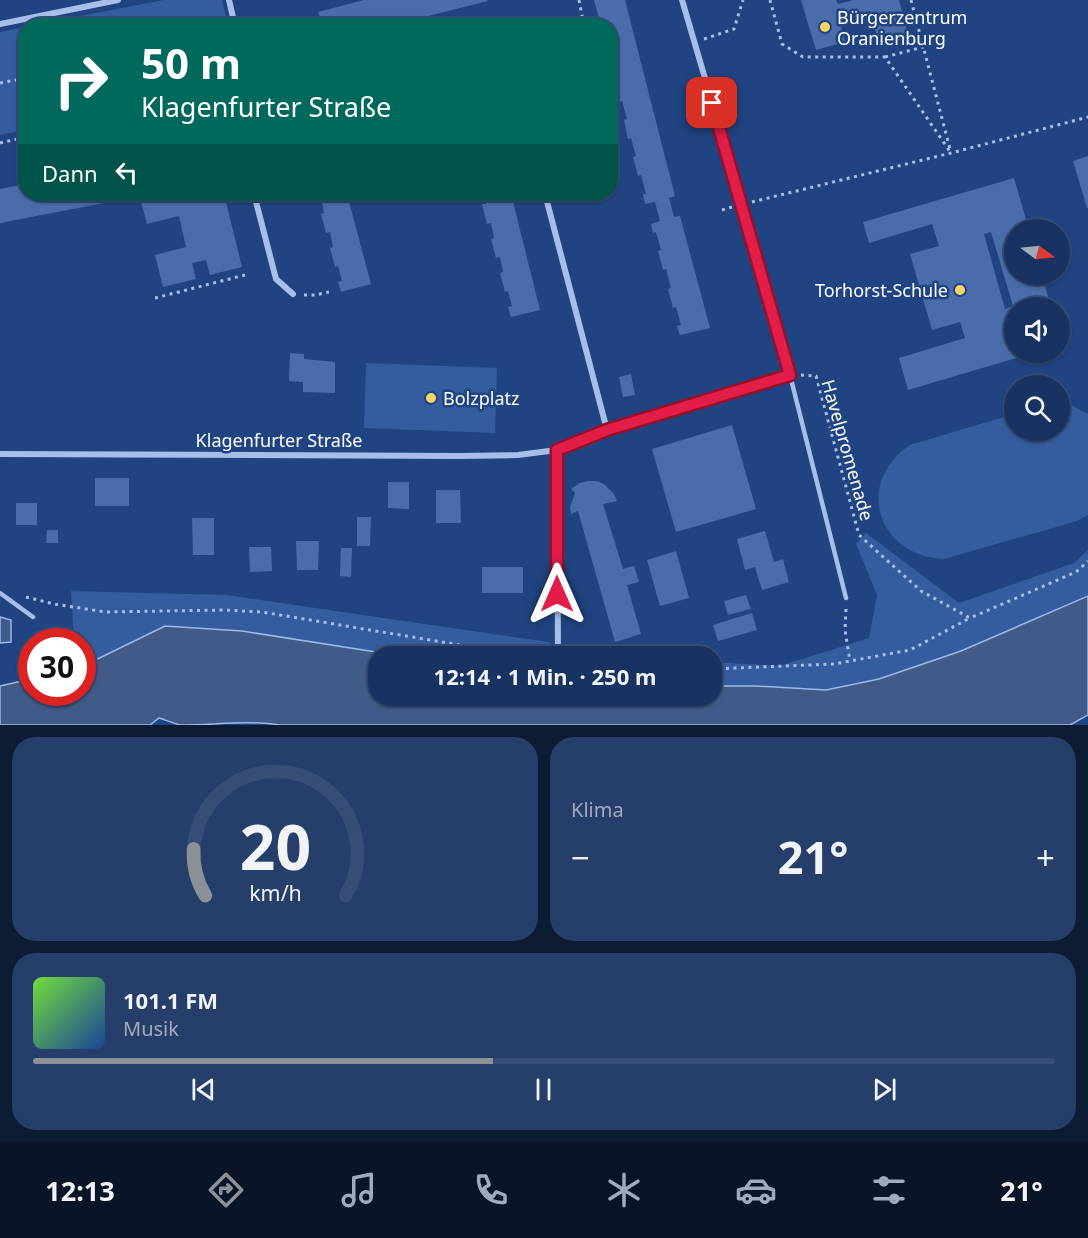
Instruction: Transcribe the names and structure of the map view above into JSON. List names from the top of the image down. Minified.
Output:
{"streets":{"street":["Klagenfurter Straße"],"path":["Havelpromenade"]},"crossings":[["Klagenfurter Straße","Havelpromenade"]],"places":["Bürgerzentrum Oranienburg","Torhorst-Schule","Bolzplatz"],"north":"right","page":{"turn":["50 m","Klagenfurter Straße"],"then":"Dann","limit":"30","trip":"12:14 · 1 Min. · 250 m","tile":"Klima","heat":["−","21°","+"],"song":["101.1 FM","Musik"],"tabs":["12:13","21°"],"gauge":["20","km/h"]}}
